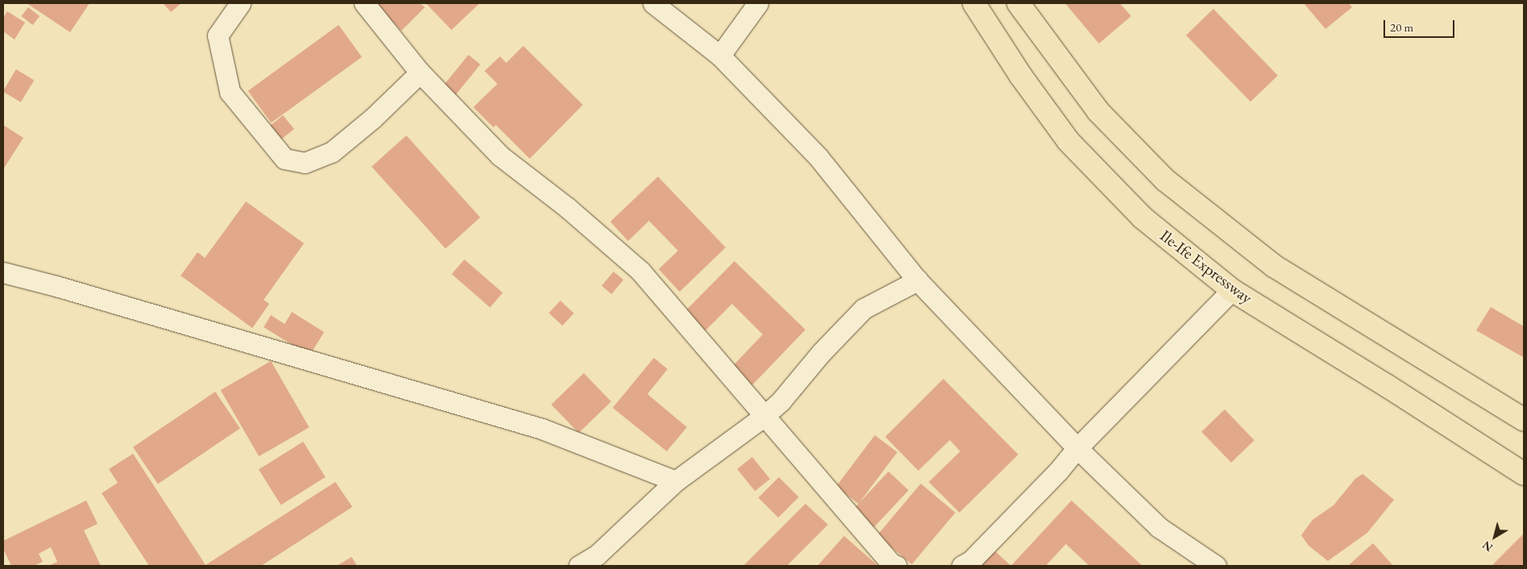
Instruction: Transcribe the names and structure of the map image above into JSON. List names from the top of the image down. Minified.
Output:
{"streets":{"main road":["Ile-Ife Expressway"]},"scale_bar":"20 m","north":"bottom left"}
